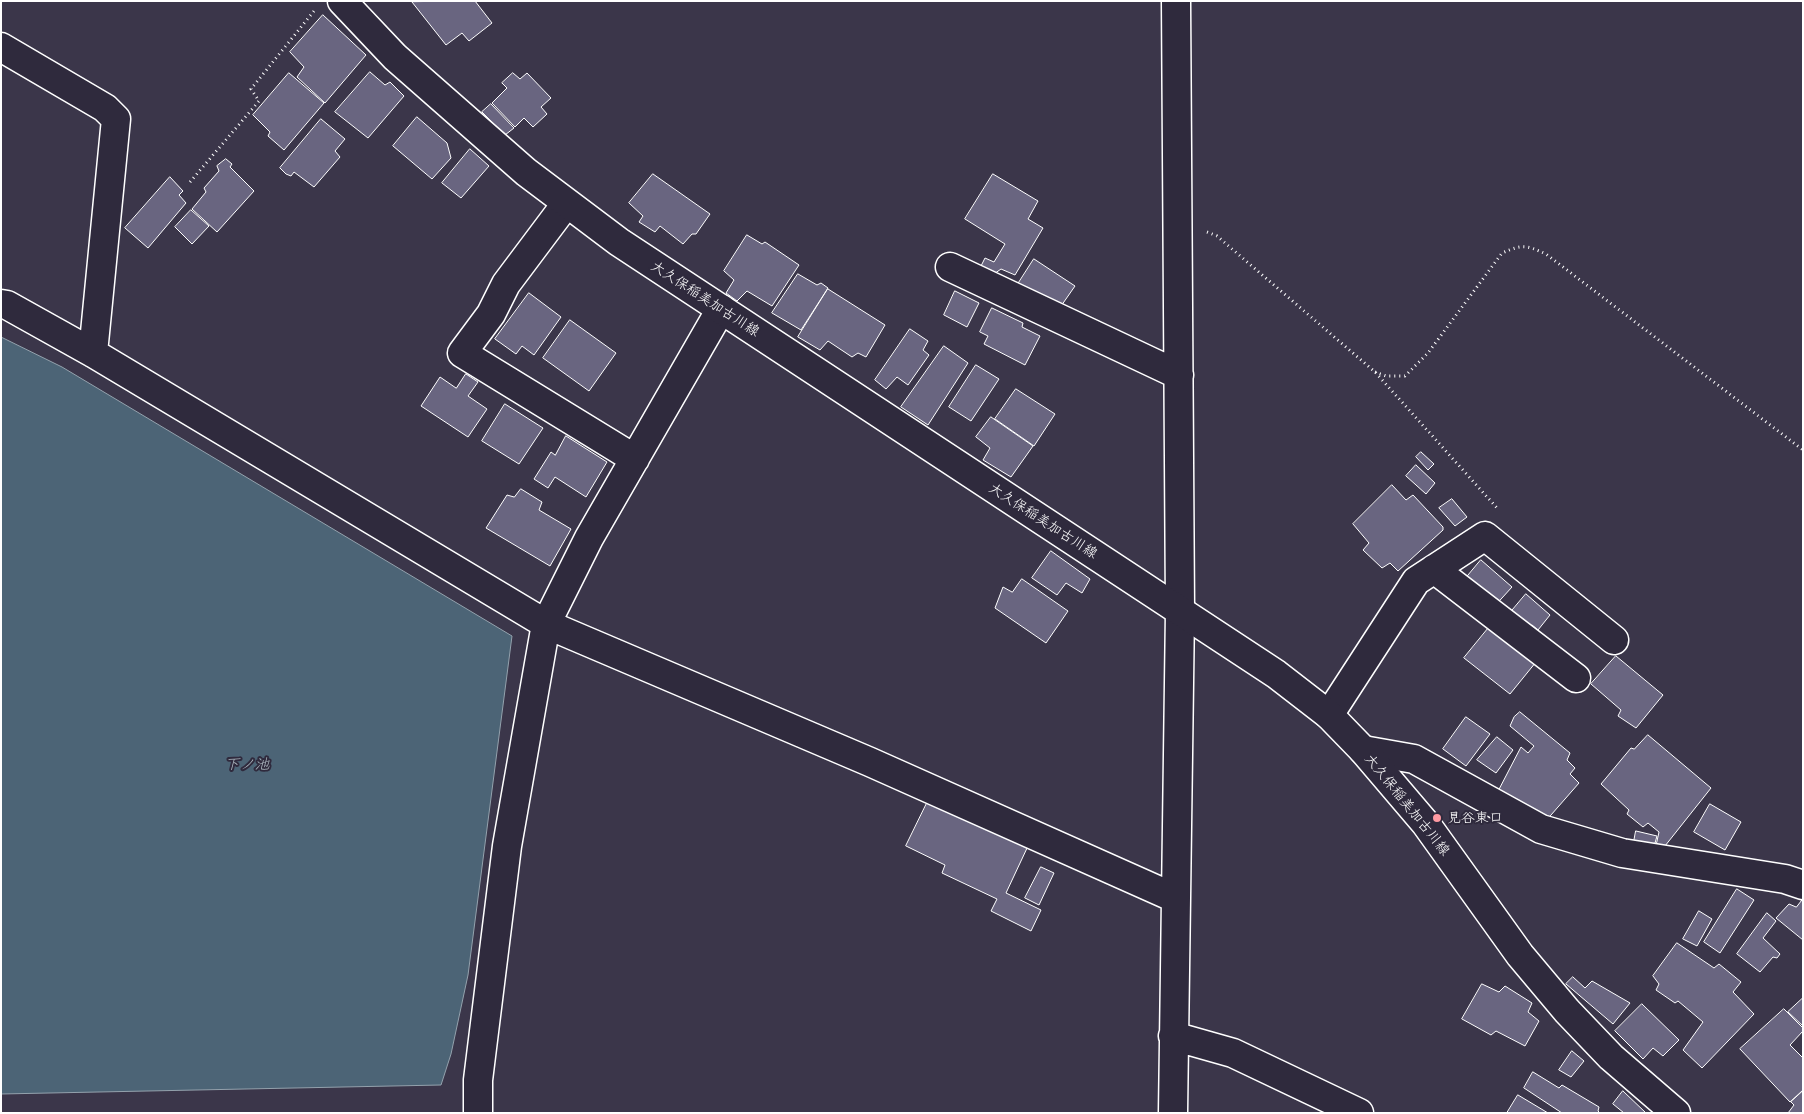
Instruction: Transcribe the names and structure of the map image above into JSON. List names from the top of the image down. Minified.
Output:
{"streets":{"street":["大久保稲美加古川線"]},"water":["下ノ池"],"places":["見谷東口"]}
